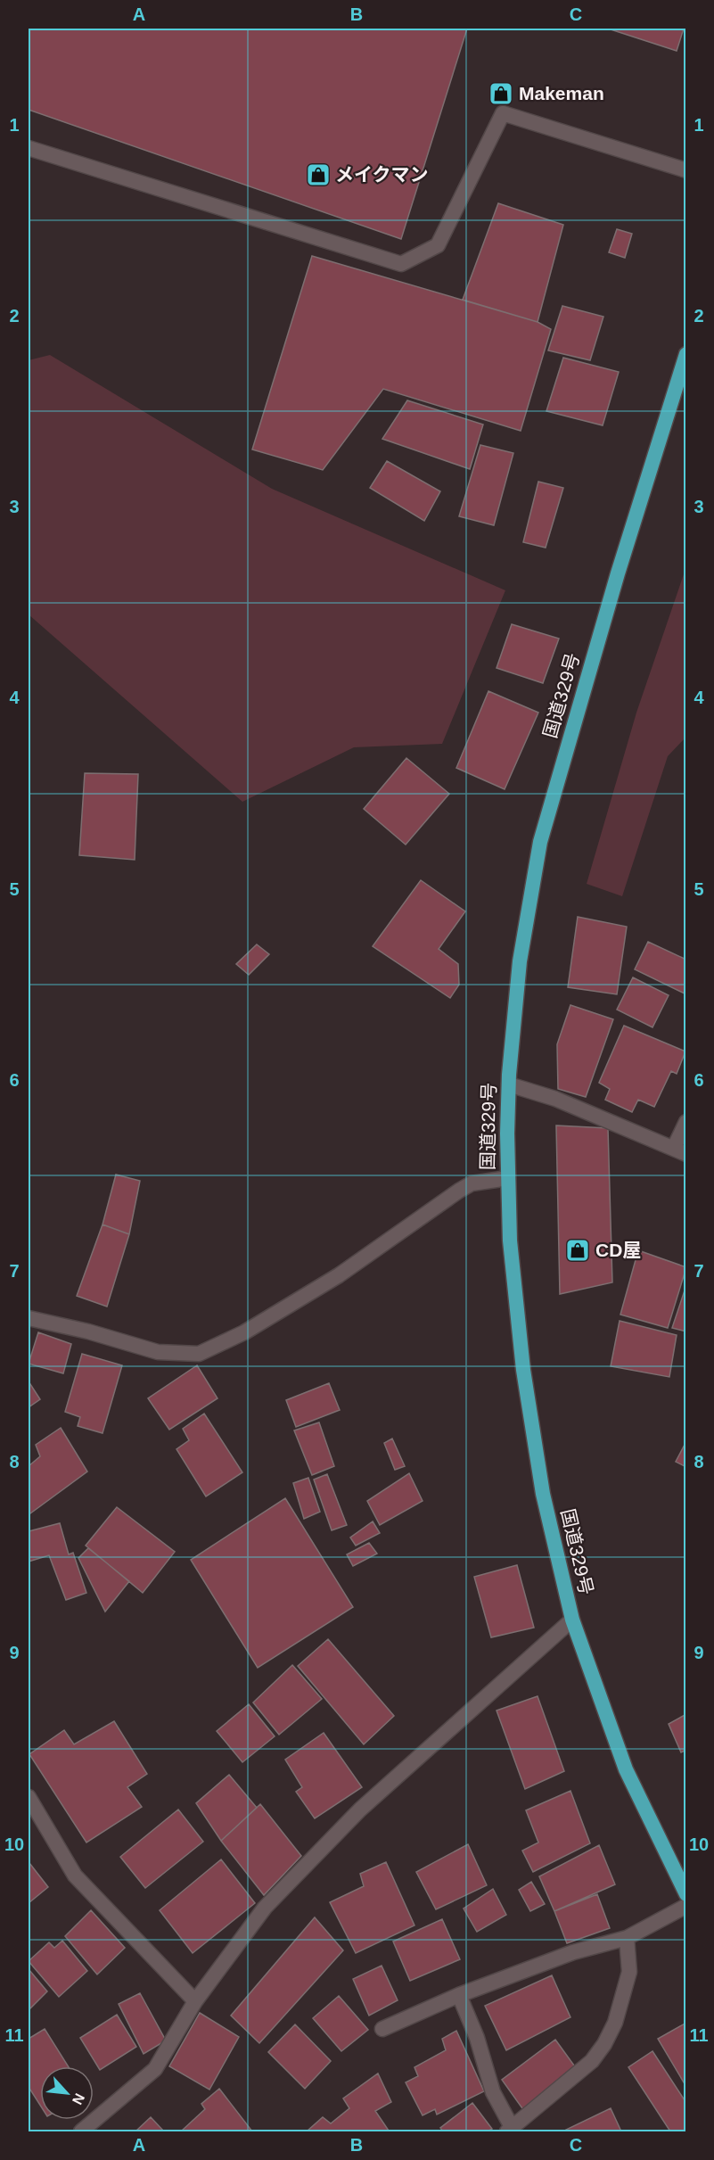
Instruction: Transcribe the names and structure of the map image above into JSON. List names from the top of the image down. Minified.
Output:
{"streets":{"highway":["国道329号"]},"places":{"shop":["Makeman","メイクマン","CD屋"]},"north":"bottom right","grid":{"columns":["A","B","C"],"rows":["1","2","3","4","5","6","7","8","9","10","11"]}}
